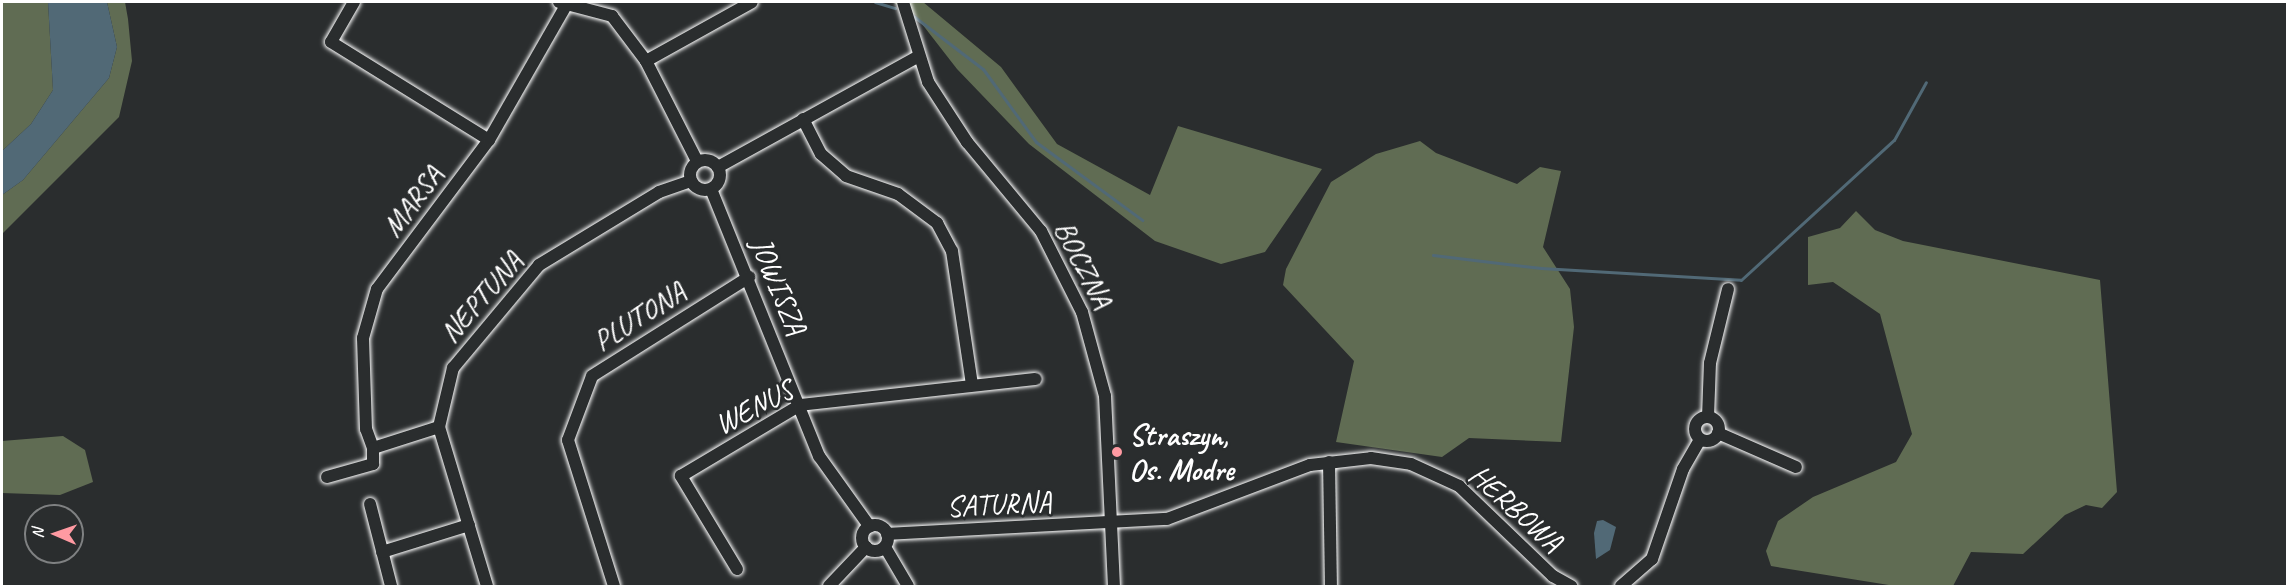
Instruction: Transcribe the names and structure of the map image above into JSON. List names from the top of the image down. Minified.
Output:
{"streets":{"street":["MARSA","BOCZNA","JOWISZA","NEPTUNA","PLUTONA","WENUS","SATURNA","HERBOWA"]},"crossings":[["BOCZNA","SATURNA"],["BOCZNA","HERBOWA"],["JOWISZA","NEPTUNA"],["JOWISZA","PLUTONA"],["JOWISZA","WENUS"],["JOWISZA","SATURNA"],["SATURNA","HERBOWA"]],"places":["Straszyn, Os. Modre"],"north":"left"}
